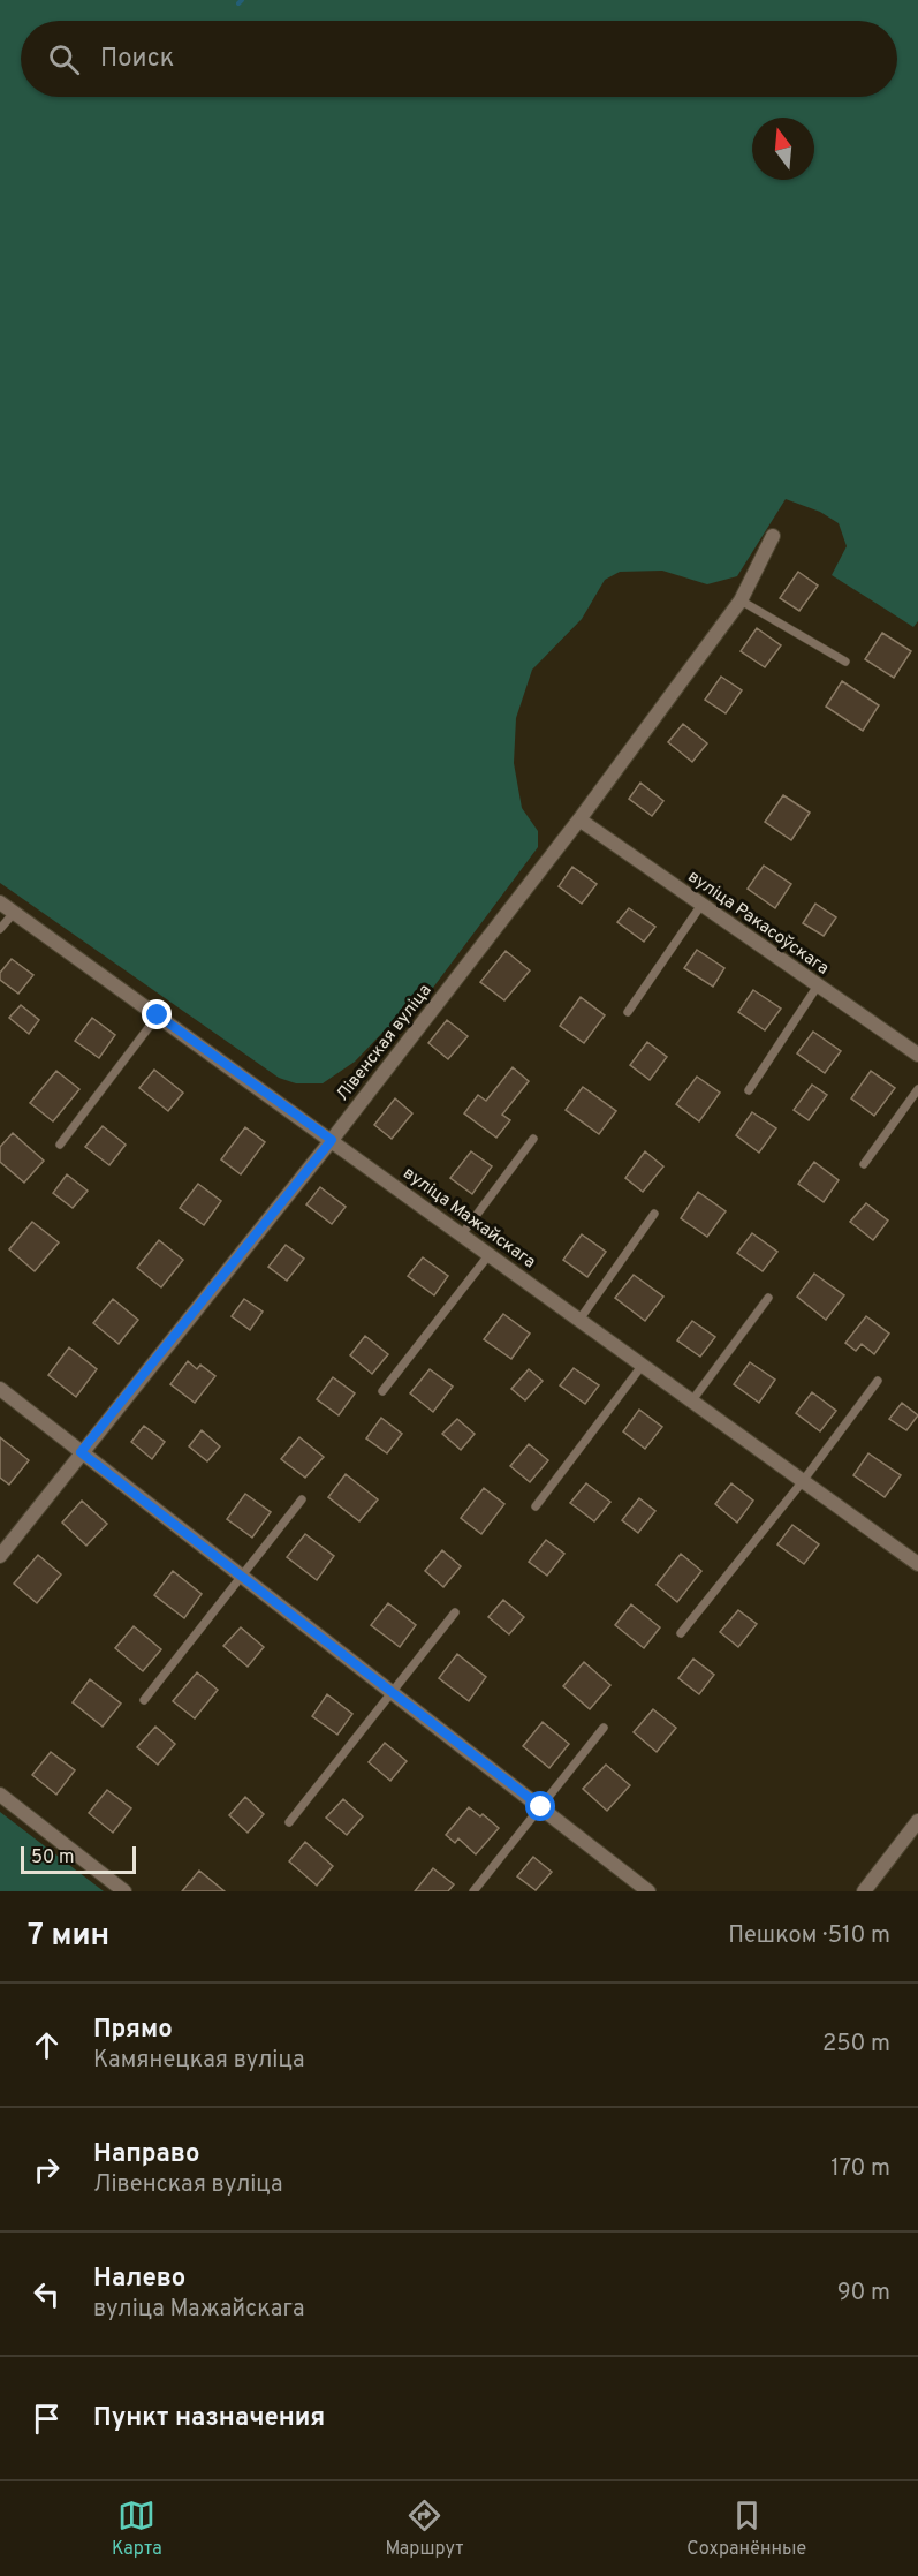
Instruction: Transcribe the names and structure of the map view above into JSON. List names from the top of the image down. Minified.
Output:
{"streets":{"street":["вуліца Ракасоўскага","Лівенская вуліца","вуліца Мажайскага"]},"crossings":[["вуліца Ракасоўскага","Лівенская вуліца"],["Лівенская вуліца","вуліца Мажайскага"]],"scale_bar":"50 m","north":"top","page":{"search":"Поиск","scale":"50 m","heading":["7 мин","Пешком · 510 m"],"list":[["Прямо","Камянецкая вуліца","250 m"],["Направо","Лівенская вуліца","170 m"],["Налево","вуліца Мажайскага","90 m"],"Пункт назначения"],"nav":["Карта","Маршрут","Сохранённые"]}}
